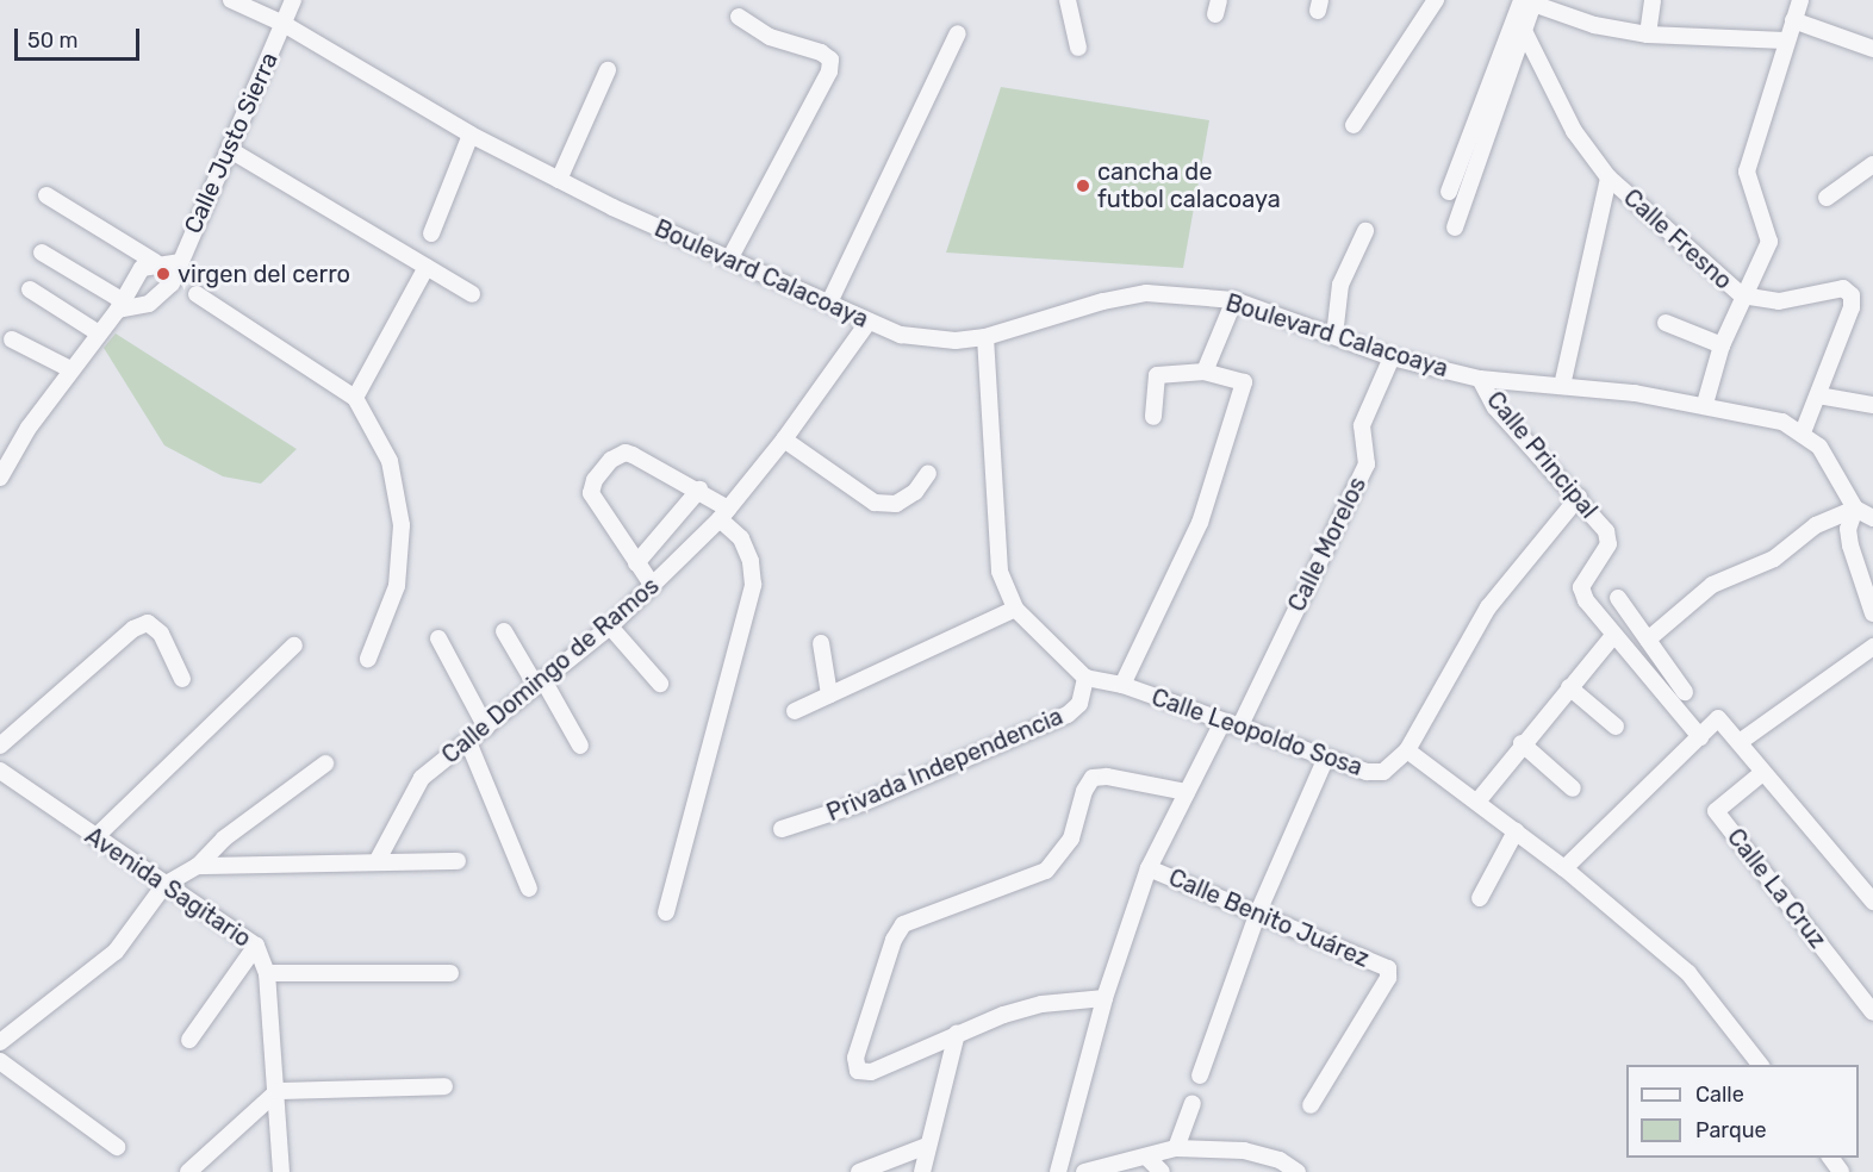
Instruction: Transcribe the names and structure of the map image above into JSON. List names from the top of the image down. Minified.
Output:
{"streets":{"street":["Calle Justo Sierra","Calle Fresno","Boulevard Calacoaya","Calle Principal","Calle Morelos","Calle Domingo de Ramos","Calle Leopoldo Sosa","Privada Independencia","Avenida Sagitario","Calle La Cruz","Calle Benito Juárez"]},"crossings":[["Calle Justo Sierra","Boulevard Calacoaya"],["Calle Fresno","Boulevard Calacoaya"],["Boulevard Calacoaya","Calle Principal"],["Boulevard Calacoaya","Calle Morelos"],["Boulevard Calacoaya","Calle Domingo de Ramos"],["Calle Morelos","Calle Leopoldo Sosa"],["Calle Leopoldo Sosa","Privada Independencia"]],"places":["cancha de futbol calacoaya","virgen del cerro"],"legend":["Calle","Parque"],"scale_bar":"50 m"}
